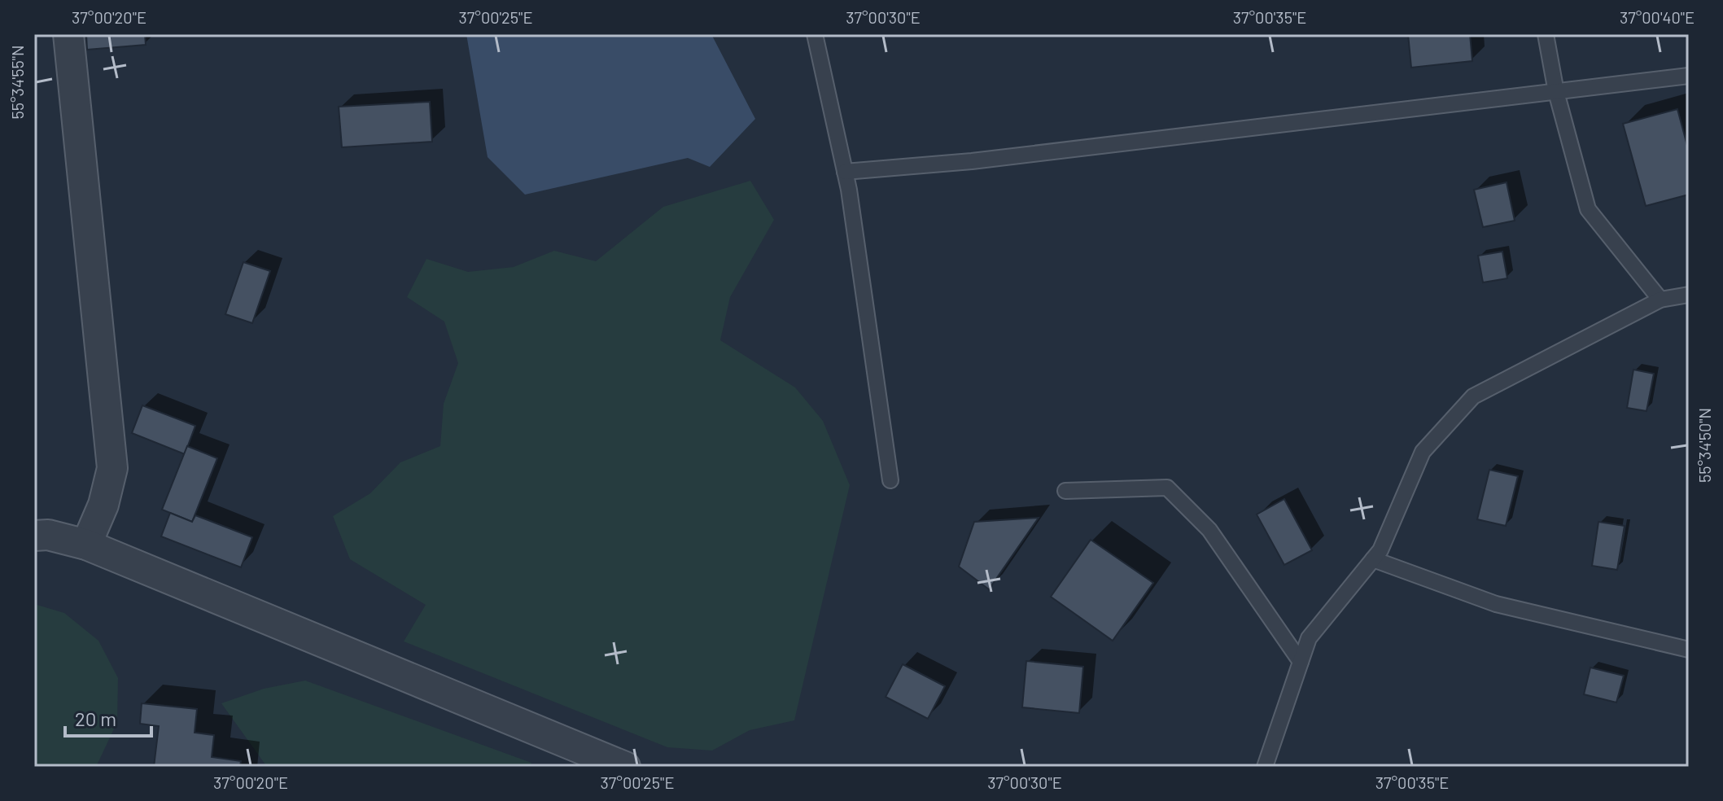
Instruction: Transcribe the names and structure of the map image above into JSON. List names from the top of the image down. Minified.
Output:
{"scale_bar":"20 m","coordinates":["37°00'20\"E","37°00'25\"E","37°00'30\"E","37°00'35\"E","37°00'40\"E","55°34'55\"N","55°34'50\"N"]}
